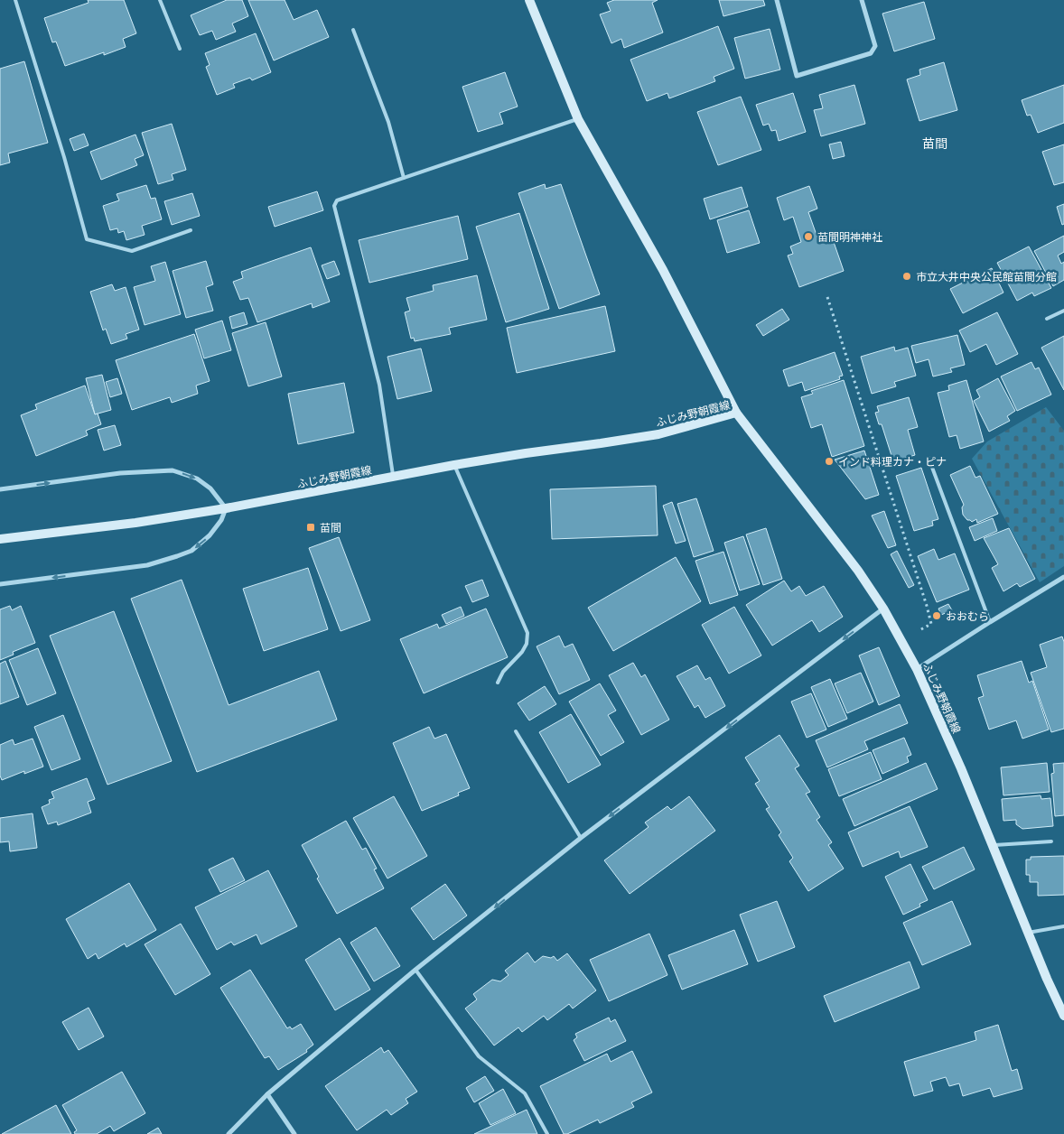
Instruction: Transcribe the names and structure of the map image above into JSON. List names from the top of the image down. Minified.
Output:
{"streets":{"main road":["ふじみ野朝霞線"]},"districts":["苗間"],"places":{"other":["苗間明神神社","市立大井中央公民館苗間分館","インド料理カナ・ピナ","おおむら"],"transit":["苗間"]}}
